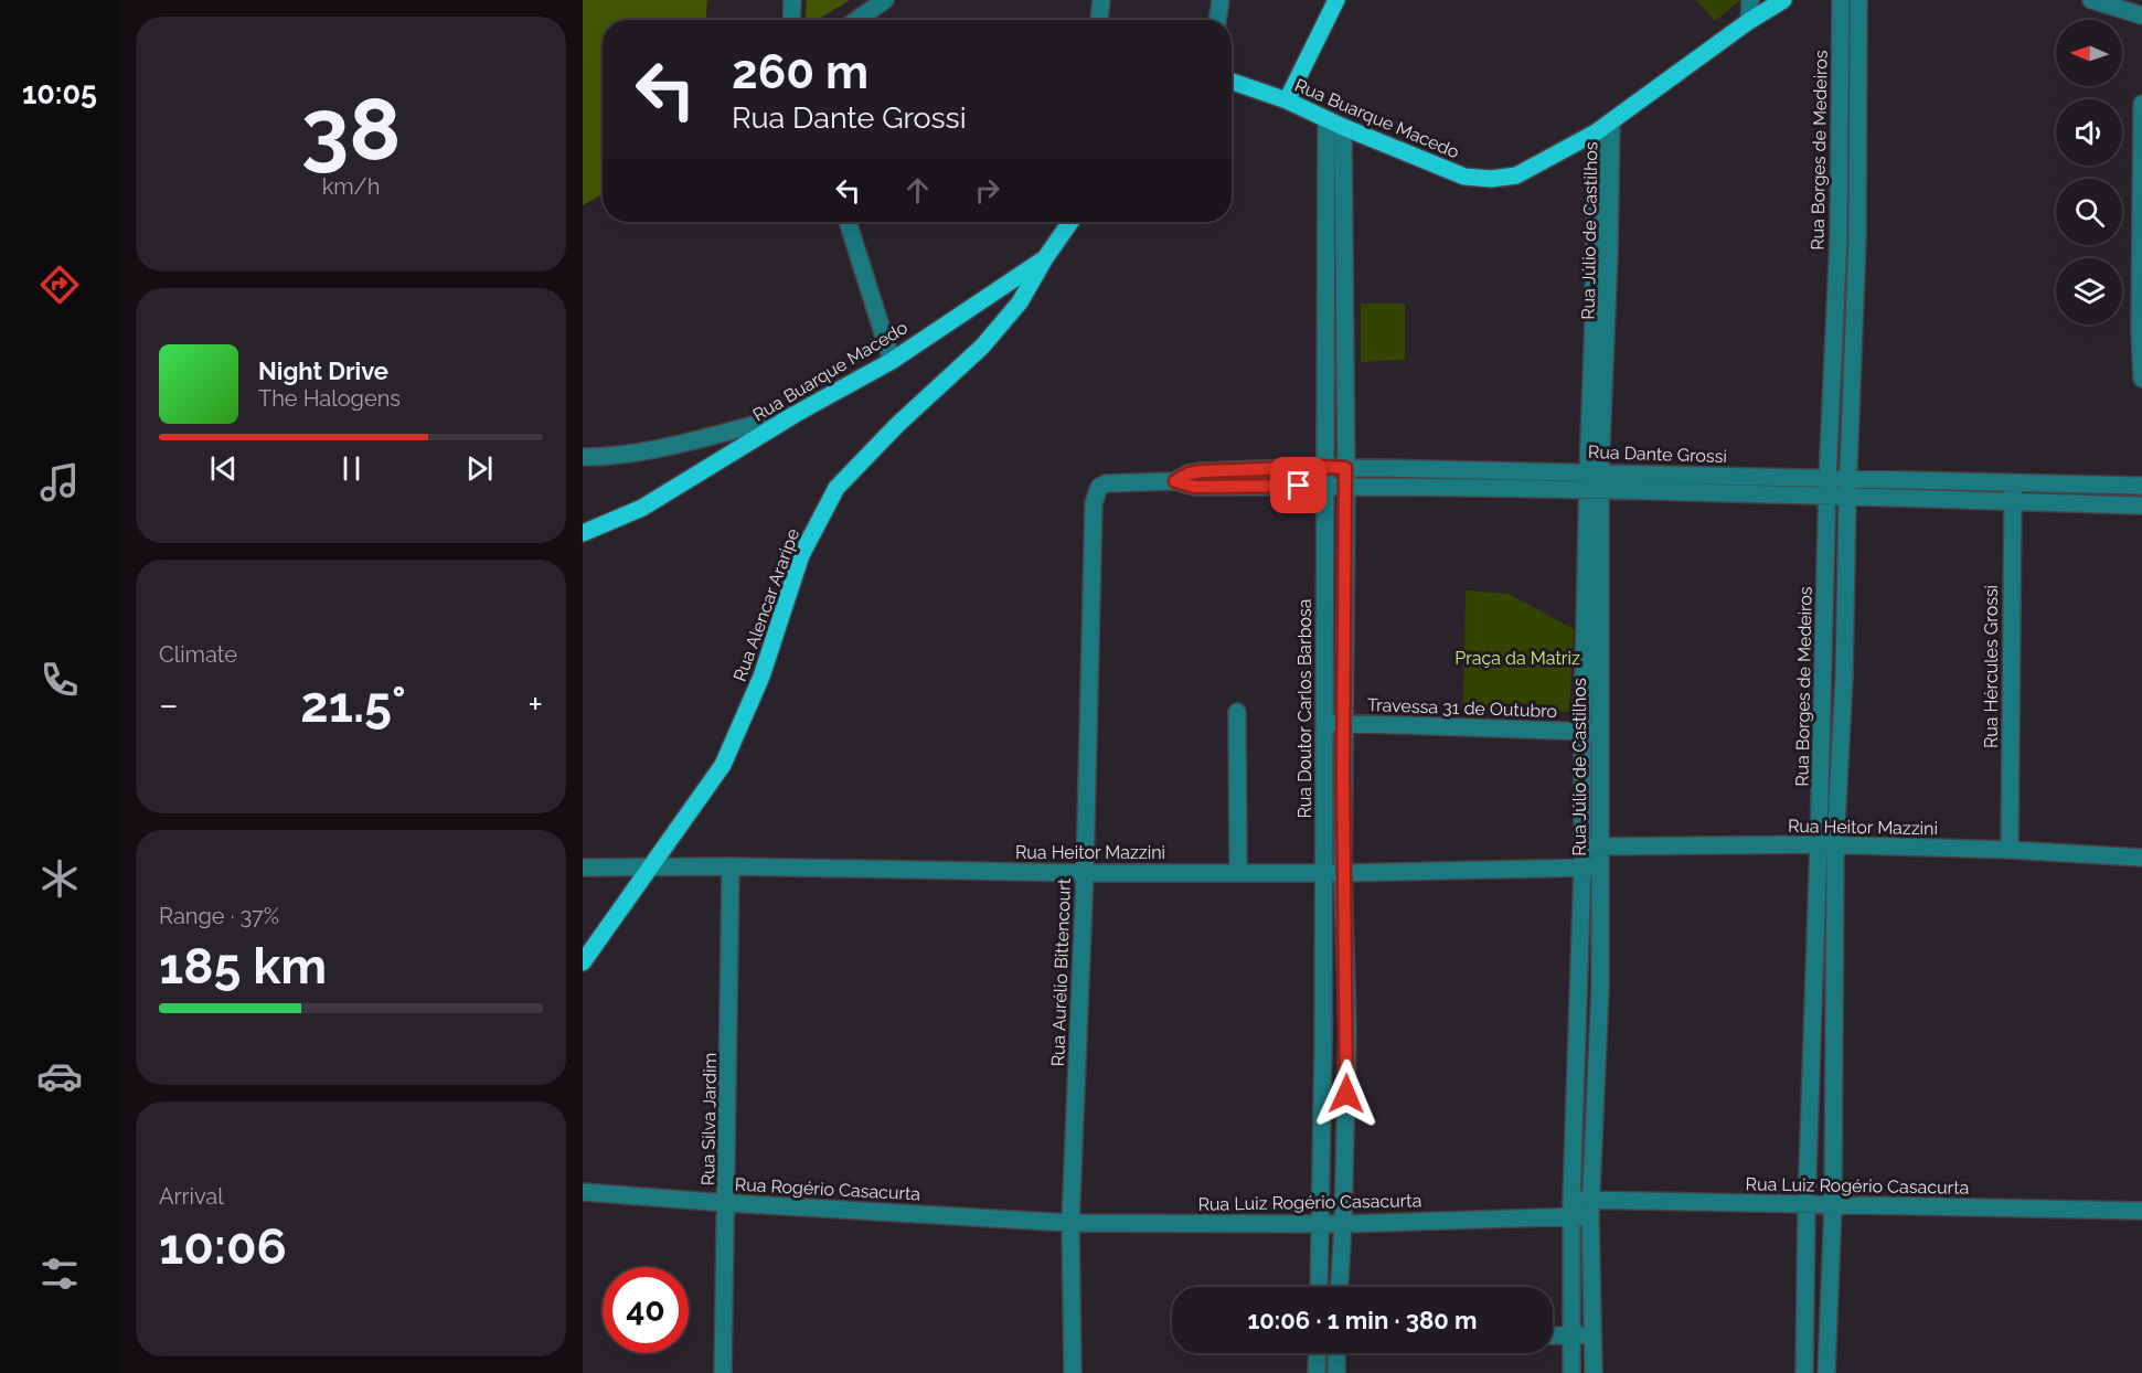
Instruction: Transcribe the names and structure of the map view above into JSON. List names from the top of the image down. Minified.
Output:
{"streets":{"main road":["Rua Buarque Macedo","Rua Alencar Araripe"],"street":["Rua Borges de Medeiros","Rua Júlio de Castilhos","Rua Dante Grossi","Rua Hércules Grossi","Travessa 31 de Outubro","Rua Doutor Carlos Barbosa","Rua Heitor Mazzini","Rua Aurélio Bittencourt","Rua Silva Jardim","Rua Luiz Rogério Casacurta","Rua Rogério Casacurta"]},"crossings":[["Rua Buarque Macedo","Rua Júlio de Castilhos"],["Rua Buarque Macedo","Rua Alencar Araripe"],["Rua Buarque Macedo","Rua Doutor Carlos Barbosa"],["Rua Borges de Medeiros","Rua Dante Grossi"],["Rua Borges de Medeiros","Rua Heitor Mazzini"],["Rua Borges de Medeiros","Rua Luiz Rogério Casacurta"],["Rua Júlio de Castilhos","Rua Dante Grossi"],["Rua Júlio de Castilhos","Travessa 31 de Outubro"],["Rua Júlio de Castilhos","Rua Heitor Mazzini"],["Rua Júlio de Castilhos","Rua Luiz Rogério Casacurta"],["Rua Dante Grossi","Rua Hércules Grossi"],["Rua Dante Grossi","Rua Doutor Carlos Barbosa"],["Rua Dante Grossi","Rua Aurélio Bittencourt"],["Rua Alencar Araripe","Rua Heitor Mazzini"],["Rua Hércules Grossi","Rua Heitor Mazzini"],["Travessa 31 de Outubro","Rua Doutor Carlos Barbosa"],["Rua Doutor Carlos Barbosa","Rua Heitor Mazzini"],["Rua Doutor Carlos Barbosa","Rua Luiz Rogério Casacurta"],["Rua Heitor Mazzini","Rua Aurélio Bittencourt"],["Rua Heitor Mazzini","Rua Silva Jardim"],["Rua Aurélio Bittencourt","Rua Luiz Rogério Casacurta"],["Rua Aurélio Bittencourt","Rua Rogério Casacurta"],["Rua Silva Jardim","Rua Rogério Casacurta"],["Rua Luiz Rogério Casacurta","Rua Rogério Casacurta"]],"parks":["Praça da Matriz"],"north":"left","page":{"tabs":"10:05","tile":[["38","km/h"],"Climate",["Range · 37%","185 km"],["Arrival","10:06"]],"turn":["260 m","Rua Dante Grossi"],"song":["Night Drive","The Halogens"],"heat":["−","21.5°","+"],"limit":"40","trip":"10:06 · 1 min · 380 m"}}
